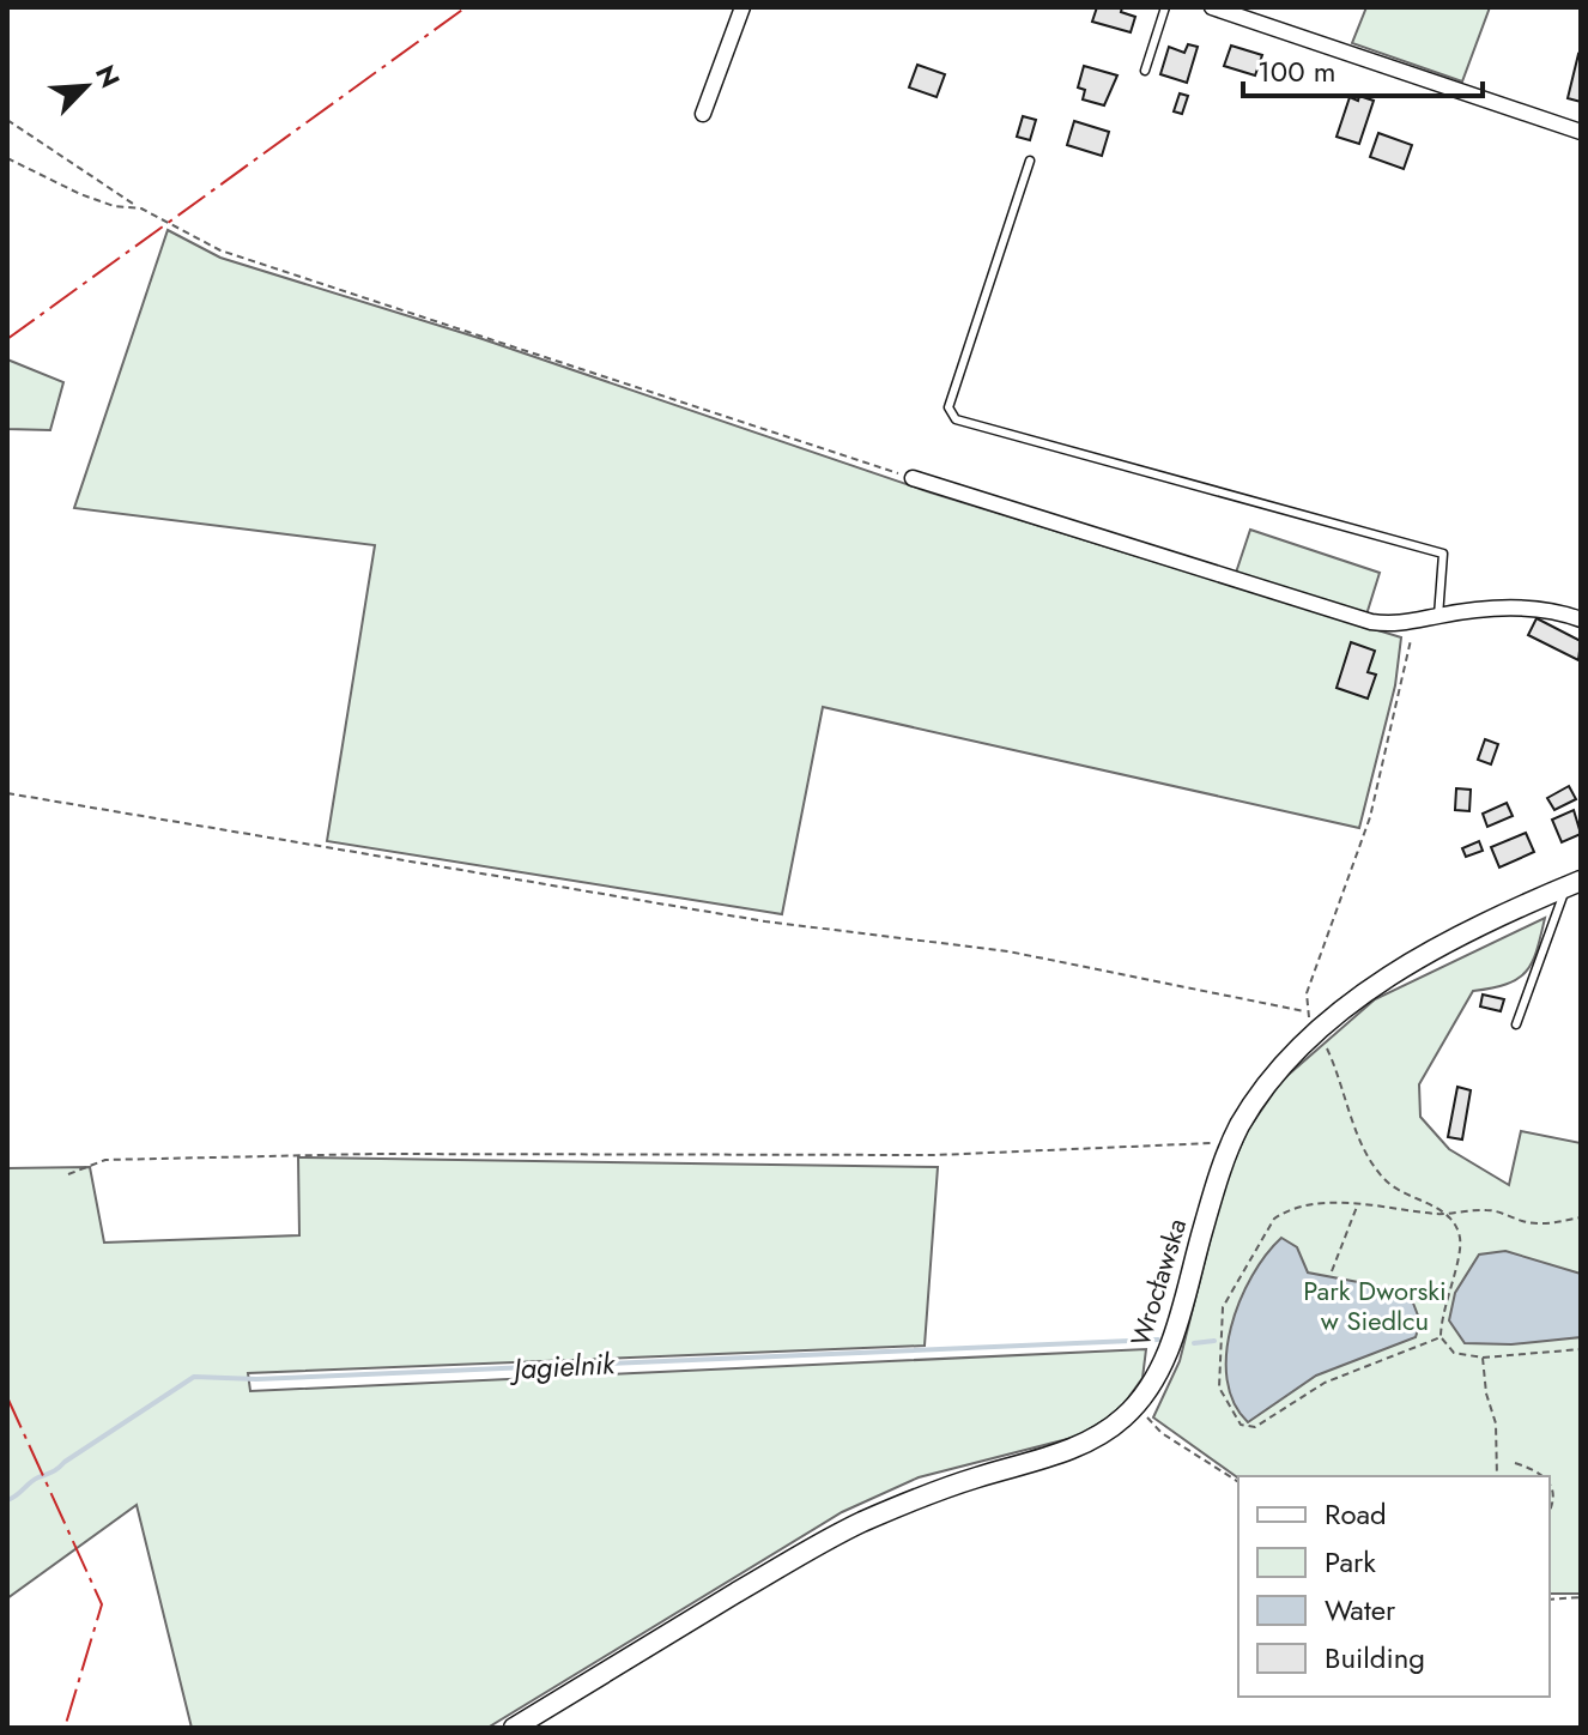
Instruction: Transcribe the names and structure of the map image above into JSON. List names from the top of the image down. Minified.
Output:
{"streets":{"street":["Wrocławska"]},"water":["Jagielnik"],"parks":["Park Dworski w Siedlcu"],"legend":["Road","Park","Water","Building"],"scale_bar":"100 m","north":"top right"}
